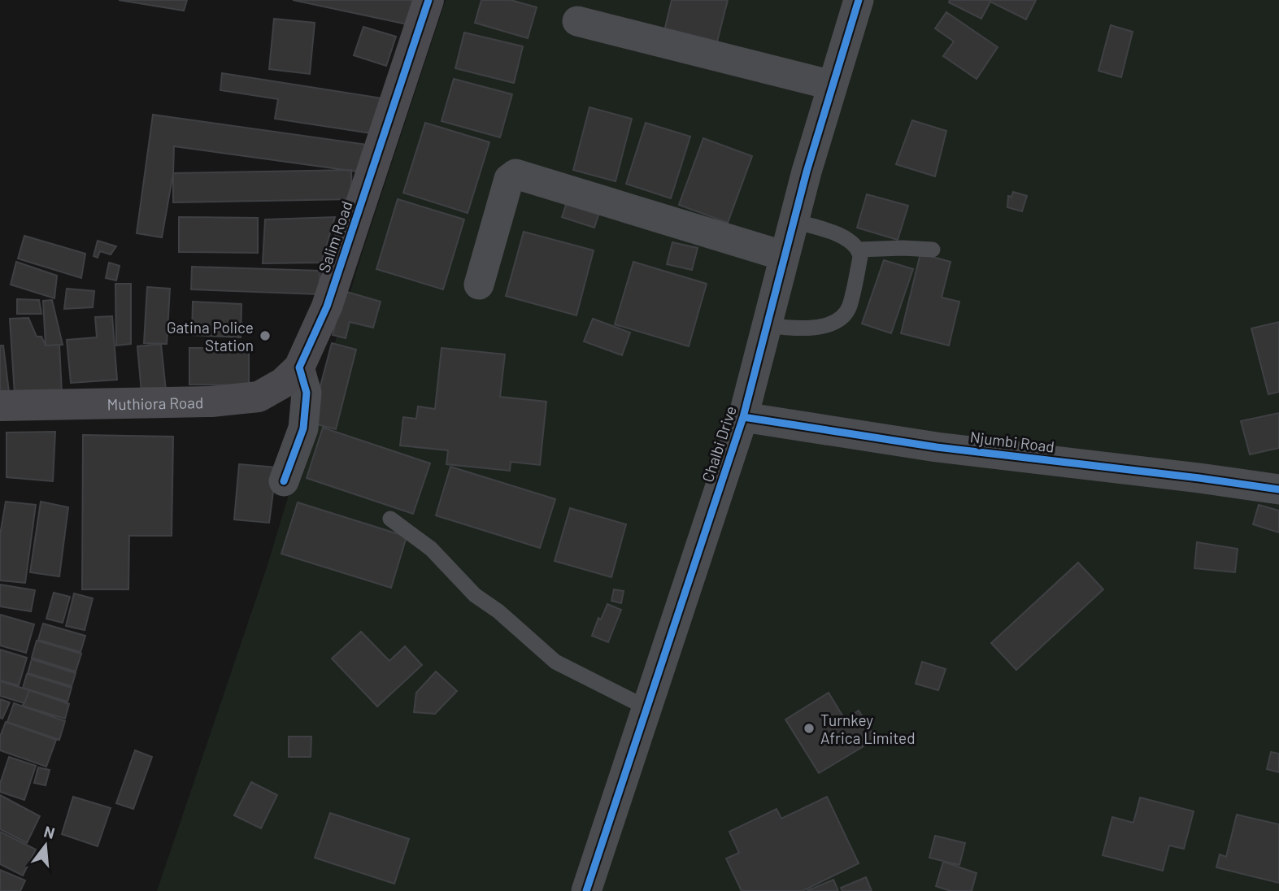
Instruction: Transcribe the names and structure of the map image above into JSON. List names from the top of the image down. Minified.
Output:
{"streets":{"street":["Salim Road","Muthiora Road","Njumbi Road","Chalbi Drive"]},"crossings":[["Salim Road","Muthiora Road"],["Njumbi Road","Chalbi Drive"]],"places":["Gatina Police Station","Turnkey Africa Limited"],"north":"top"}
